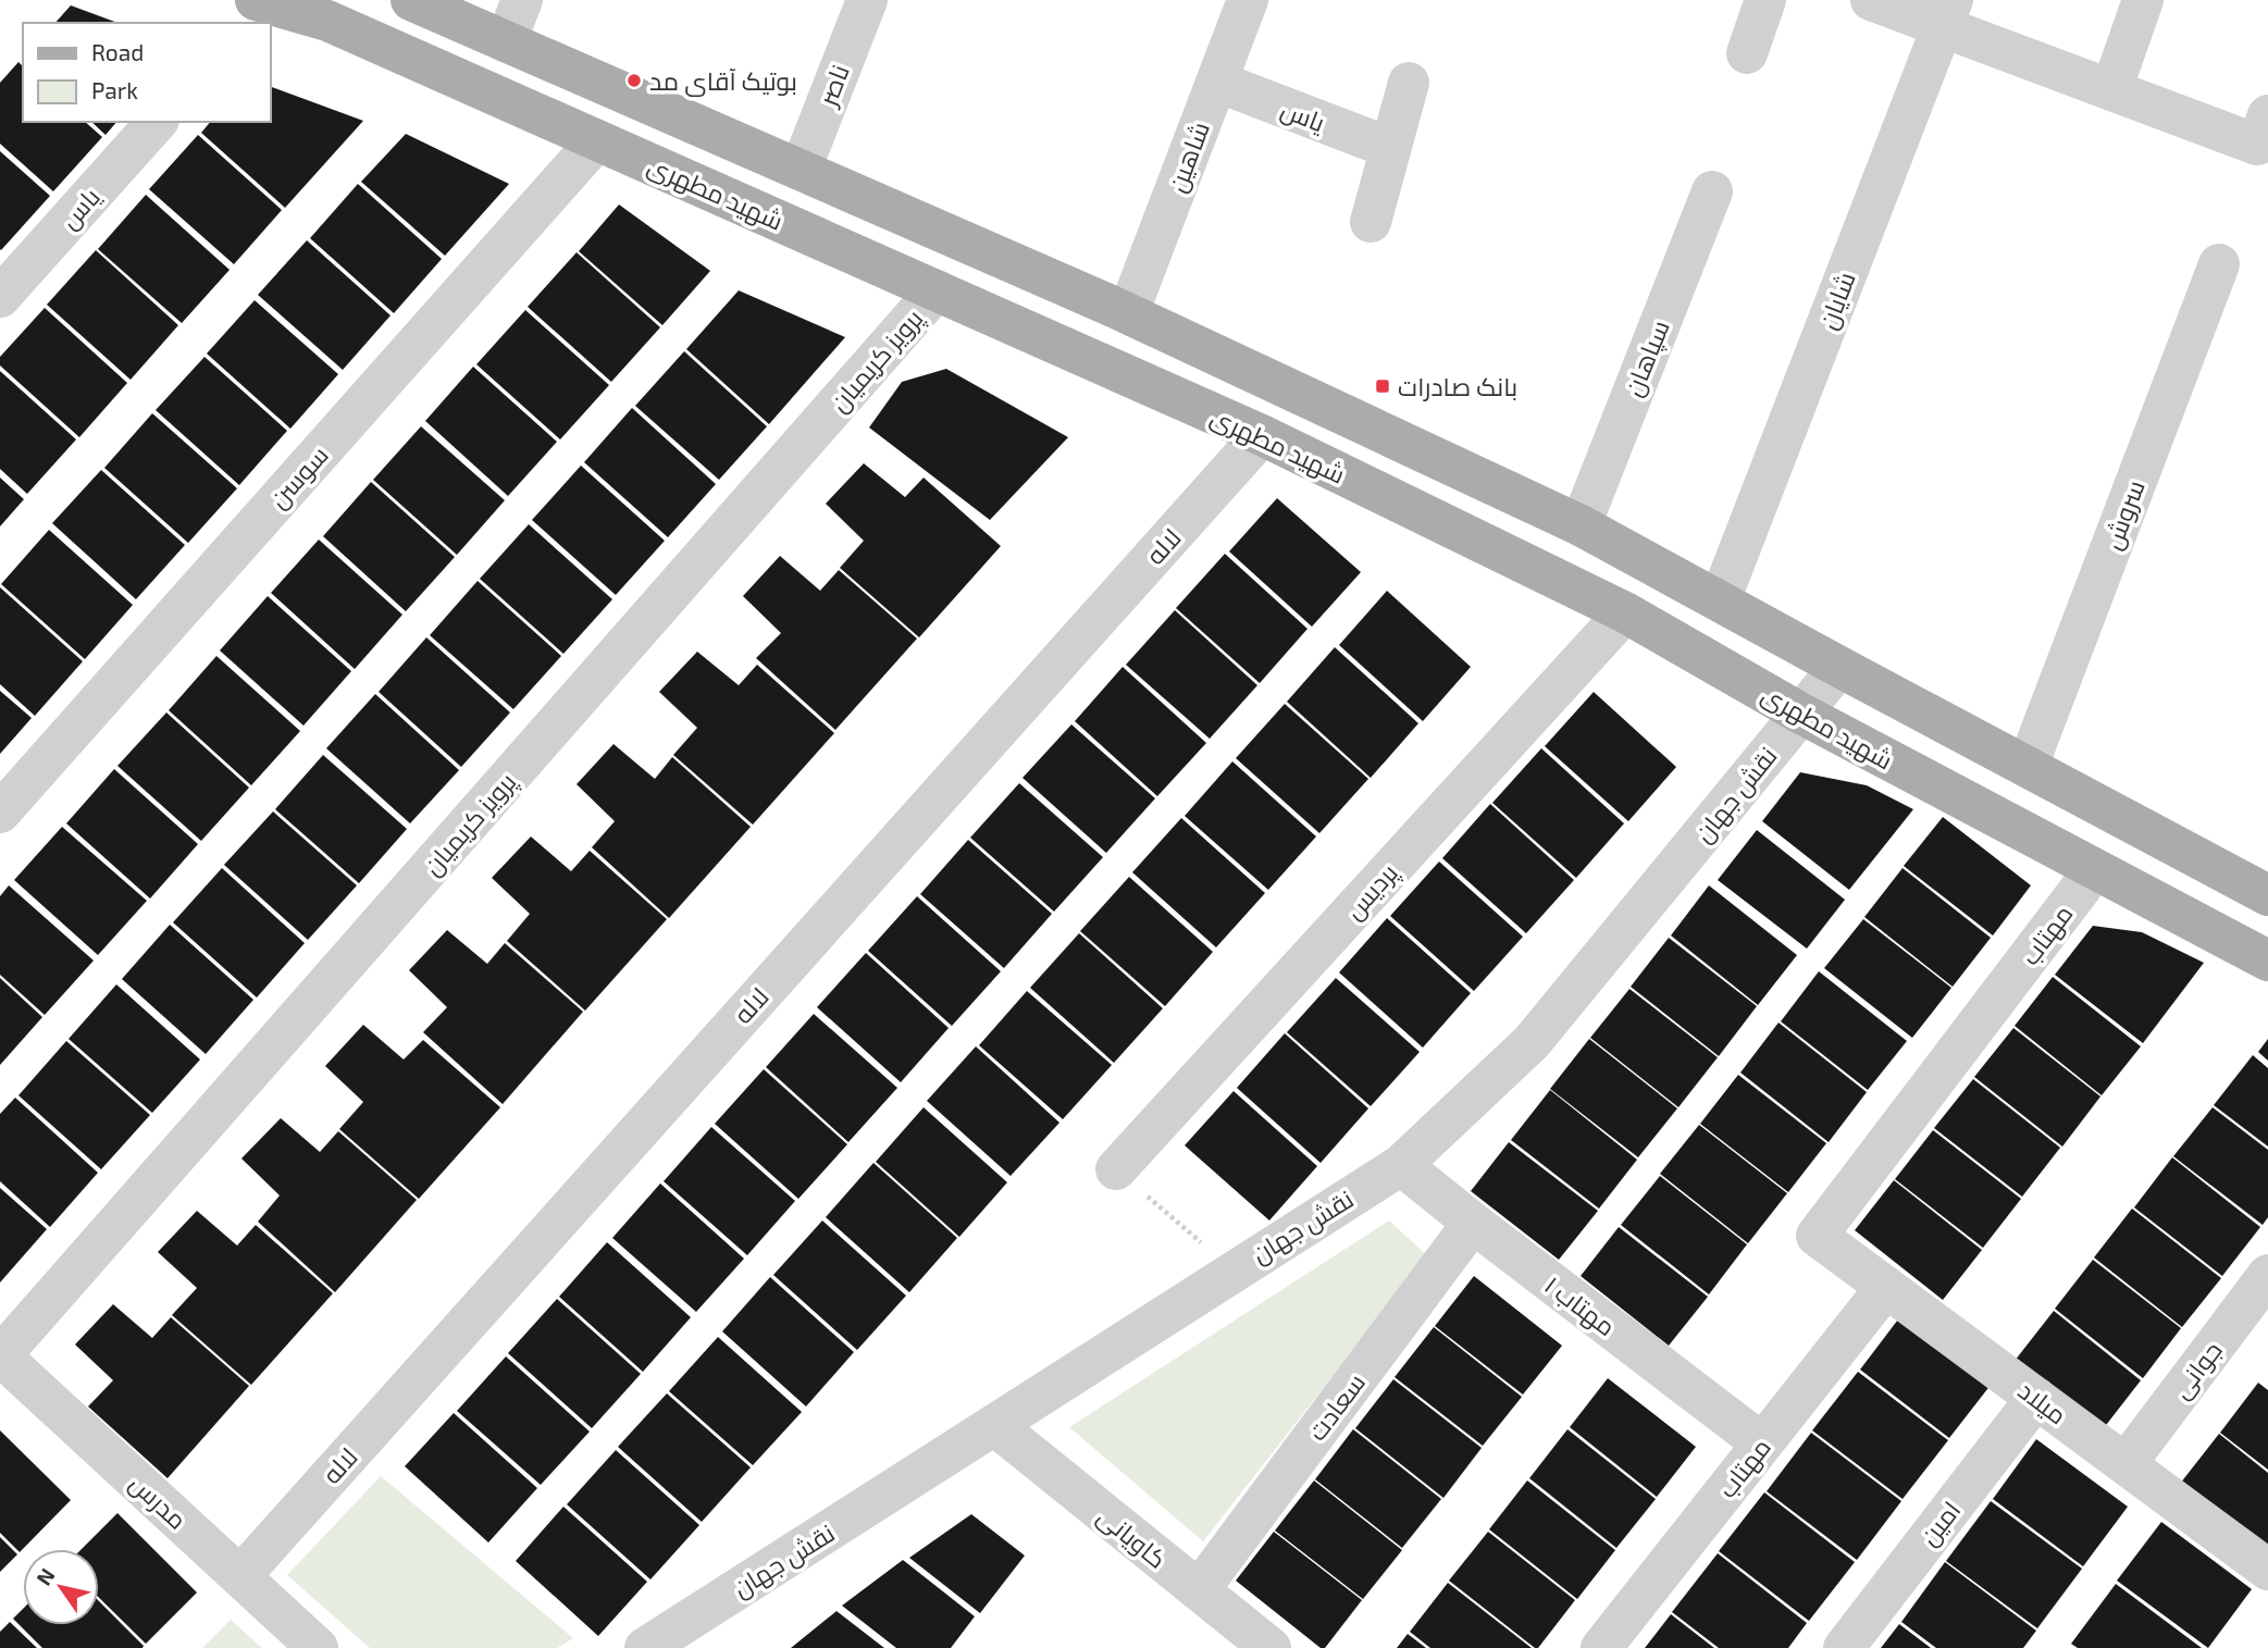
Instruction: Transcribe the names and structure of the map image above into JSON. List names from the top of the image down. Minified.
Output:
{"streets":{"main road":["شهید مطهری"],"street":["ناصر","یاس","شاهین","شایان","سپاهان","پرویز کریمیان","سوسن","سروش","لاله","نقش جهان","پردیس","مهتاب","مهتاب ۱","جوانی","میلاد","سعادت","مدرس","امین","کاویانی"]},"crossings":[["یاس","شاهین"],["شهید مطهری","پرویز کریمیان"],["شهید مطهری","سوسن"],["شهید مطهری","لاله"],["شهید مطهری","نقش جهان"],["شهید مطهری","پردیس"],["پرویز کریمیان","مدرس"],["لاله","مدرس"],["نقش جهان","مهتاب ۱"],["نقش جهان","کاویانی"],["مهتاب","مهتاب ۱"],["مهتاب","میلاد"],["مهتاب ۱","سعادت"],["جوانی","میلاد"],["میلاد","امین"],["سعادت","کاویانی"]],"places":{"other":["بوتیک آقای مد"],"transit":["بانک صادرات"]},"legend":["Road","Park"],"north":"top left"}
